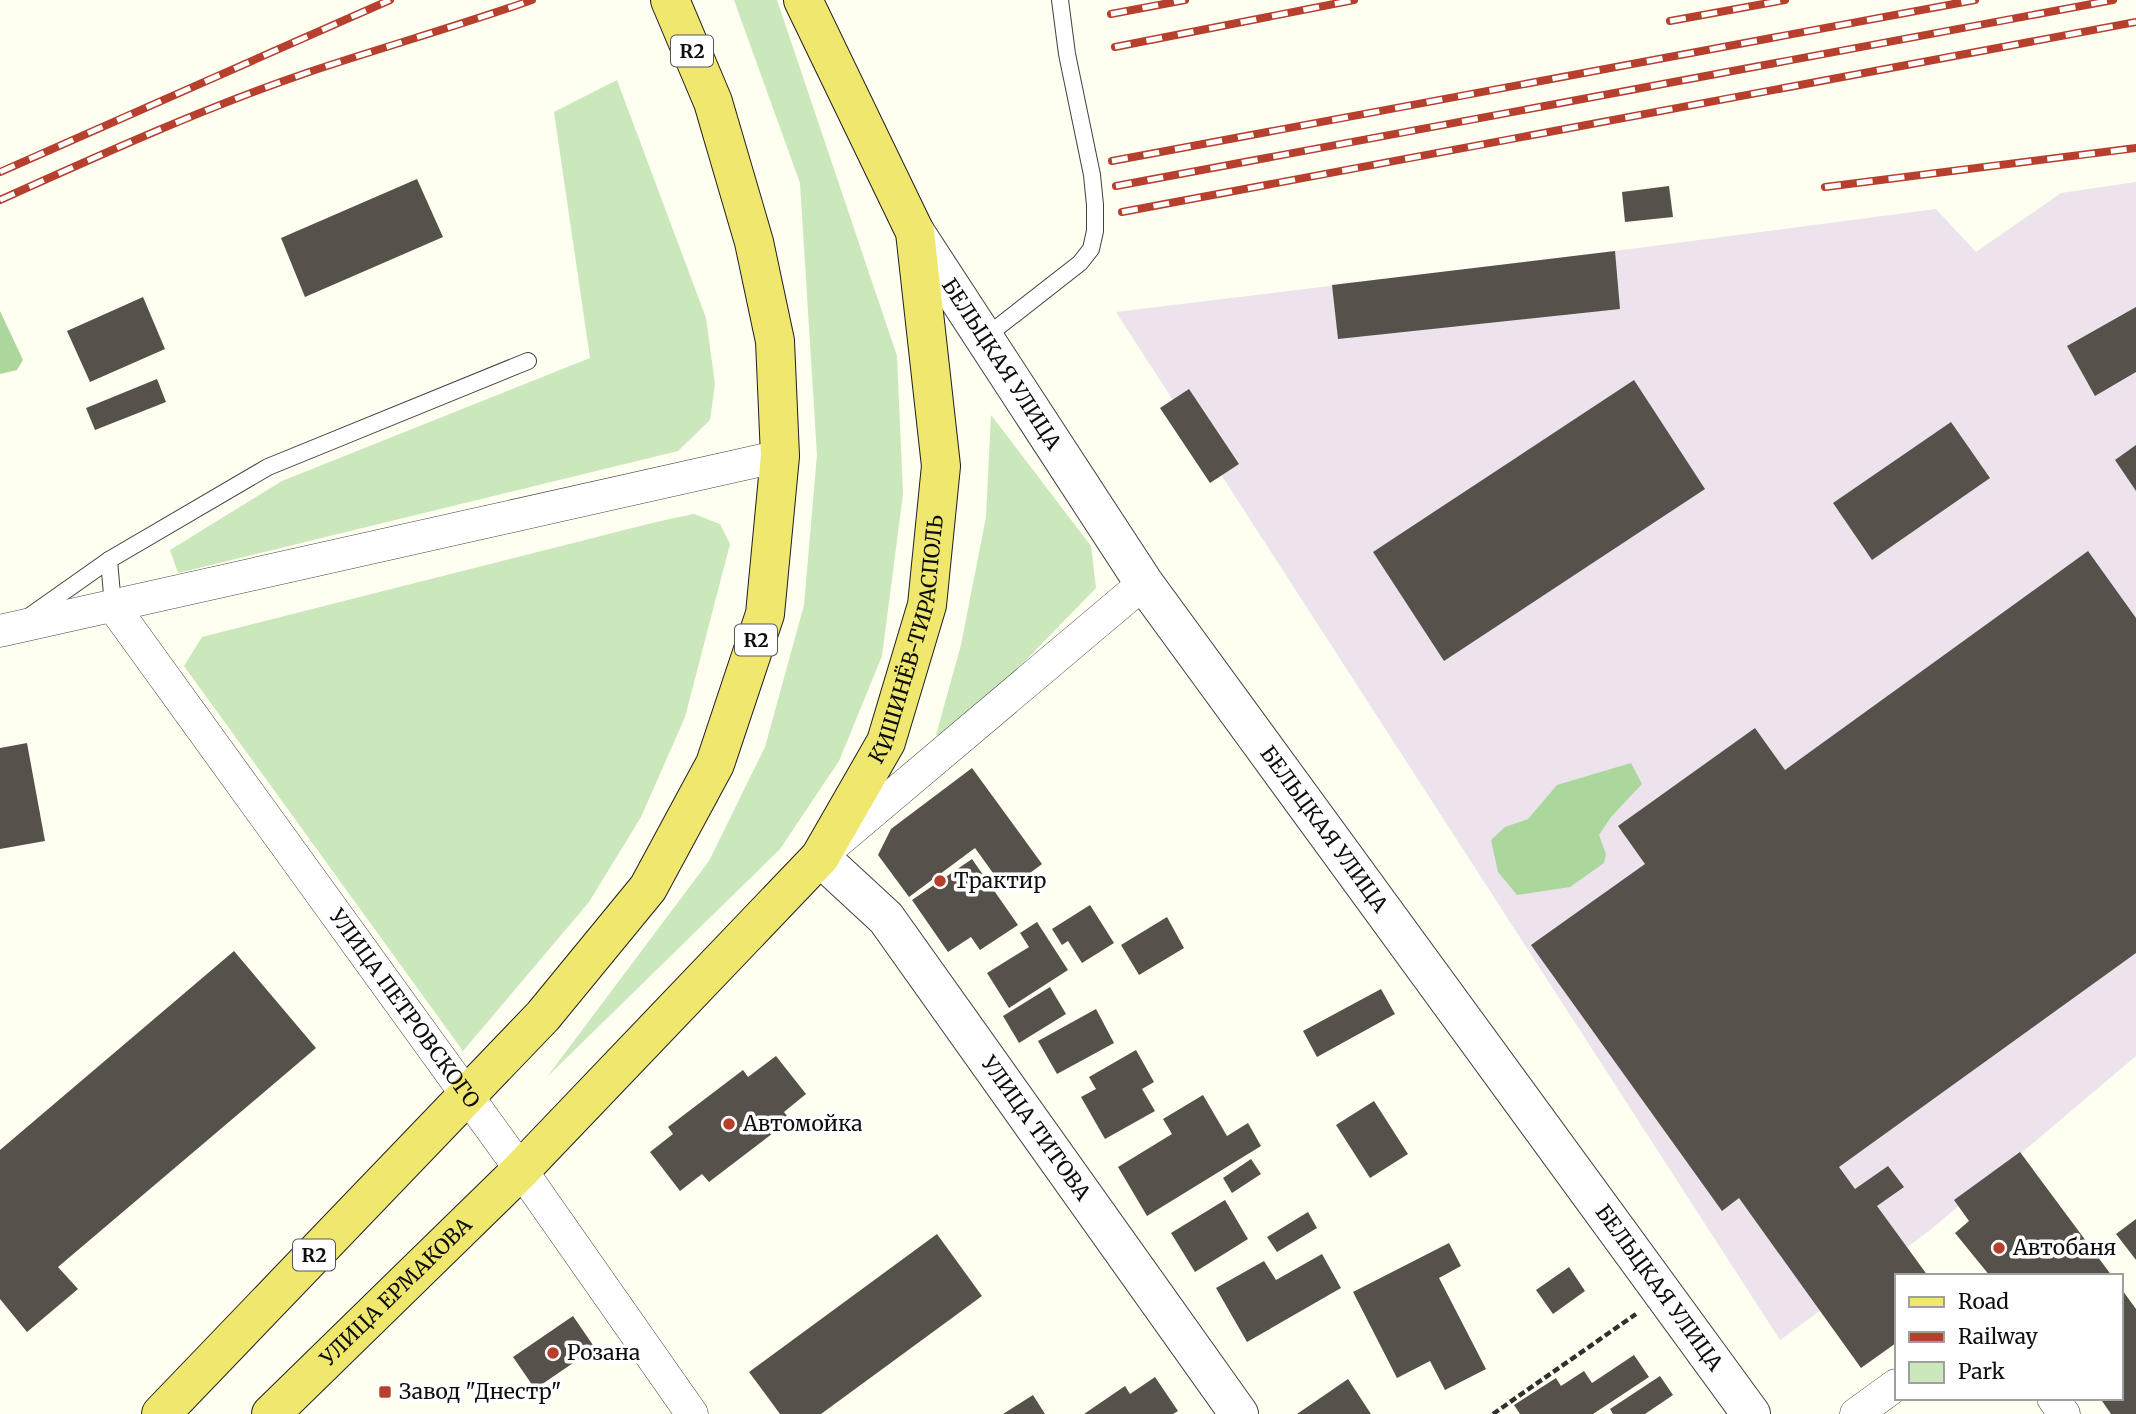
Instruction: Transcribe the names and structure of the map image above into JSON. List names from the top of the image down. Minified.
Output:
{"streets":{"main road":["R2","КИШИНЁВ-ТИРАСПОЛЬ","УЛИЦА ЕРМАКОВА"],"street":["БЕЛЬЦКАЯ УЛИЦА","УЛИЦА ПЕТРОВСКОГО","УЛИЦА ТИТОВА"]},"crossings":[["R2","УЛИЦА ПЕТРОВСКОГО"],["БЕЛЬЦКАЯ УЛИЦА","КИШИНЁВ-ТИРАСПОЛЬ"],["КИШИНЁВ-ТИРАСПОЛЬ","УЛИЦА ПЕТРОВСКОГО"],["КИШИНЁВ-ТИРАСПОЛЬ","УЛИЦА ТИТОВА"],["КИШИНЁВ-ТИРАСПОЛЬ","УЛИЦА ЕРМАКОВА"],["УЛИЦА ПЕТРОВСКОГО","УЛИЦА ЕРМАКОВА"]],"places":{"other":["Трактир","Автомойка","Автобаня","Розана"],"transit":["Завод \"Днестр\""]},"legend":["Road","Railway","Park"]}
